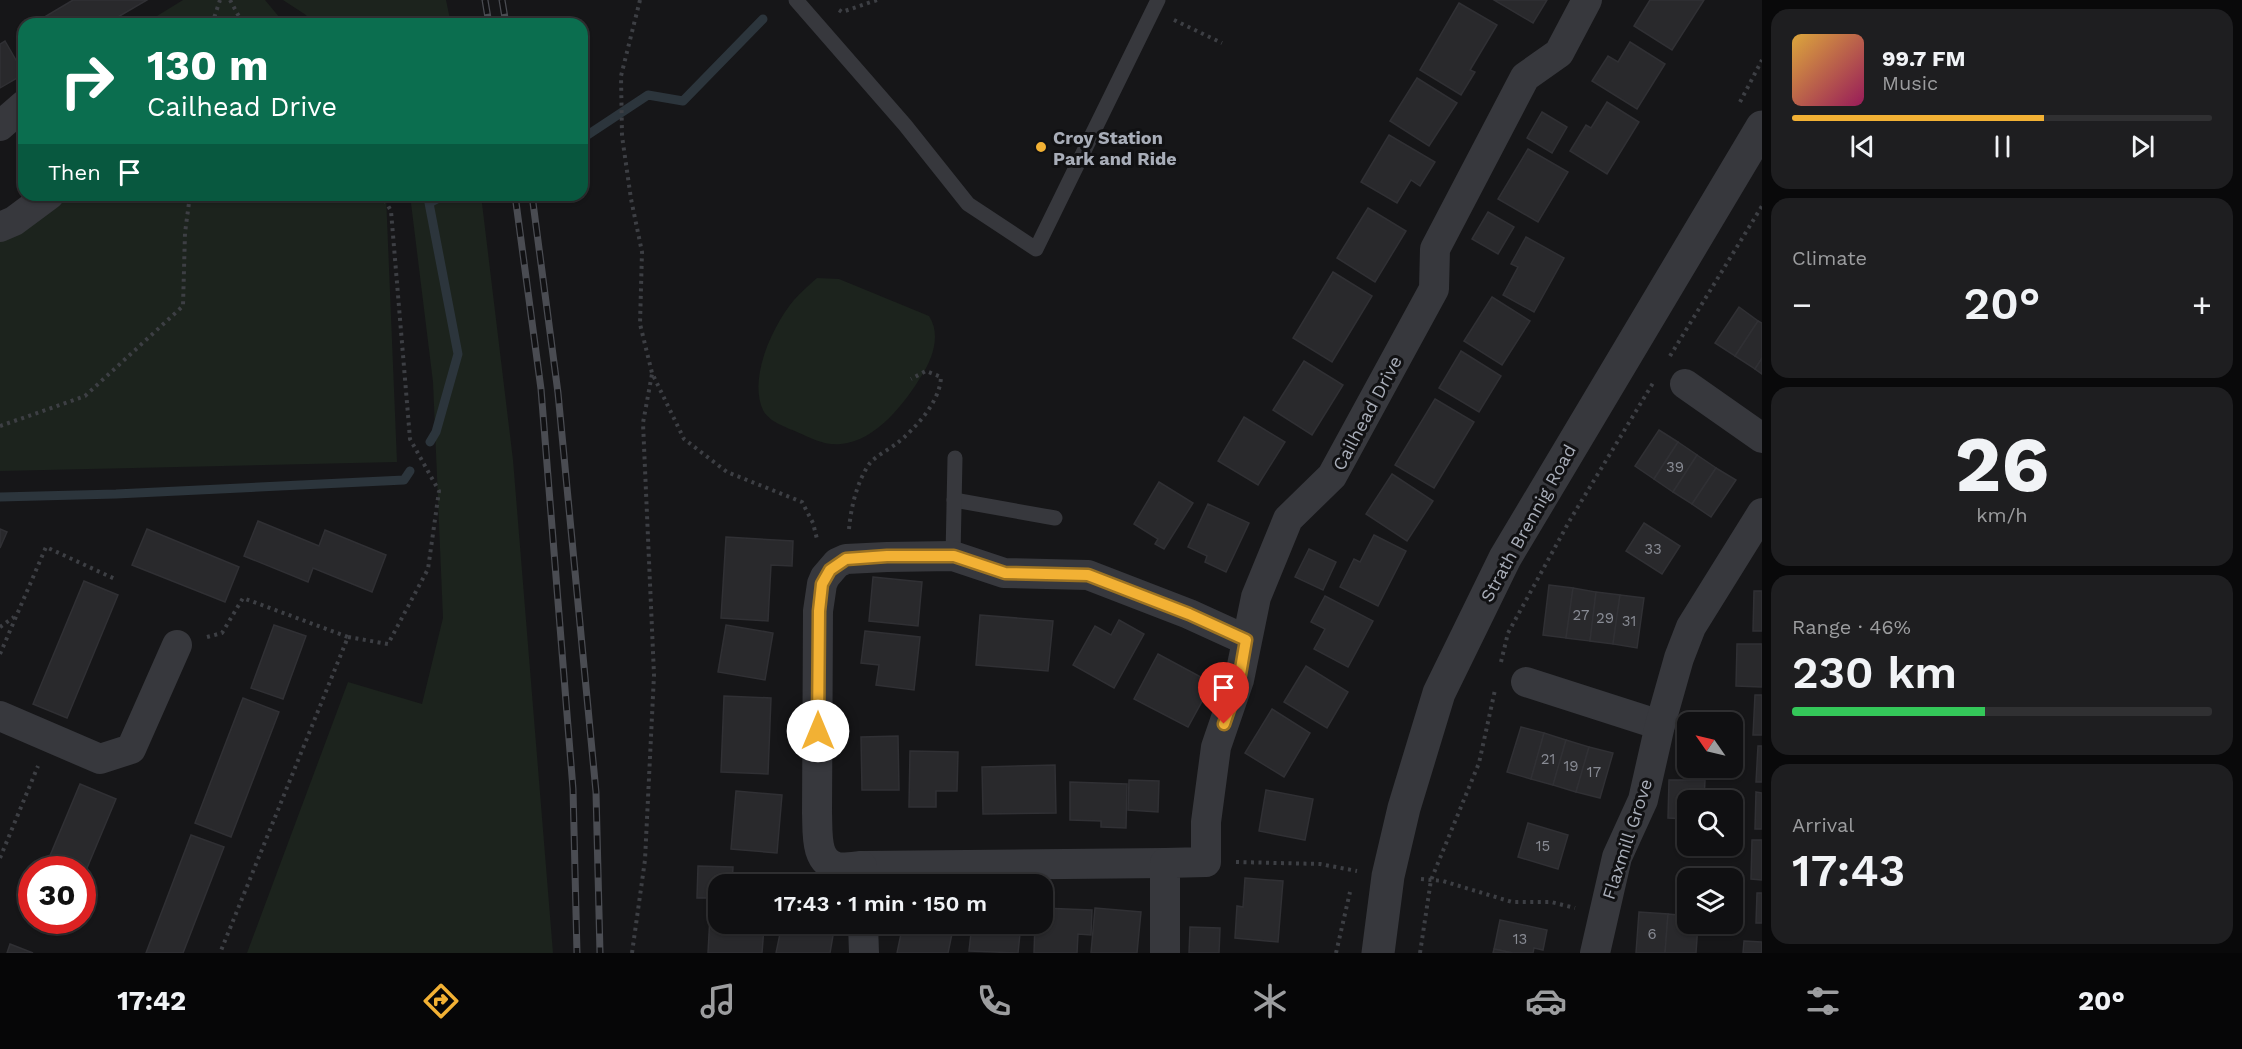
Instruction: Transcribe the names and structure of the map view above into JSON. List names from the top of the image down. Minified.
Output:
{"streets":{"street":["Cailhead Drive","Strath Brennig Road","Flaxmill Grove"]},"places":["Croy Station Park and Ride"],"house_numbers":["39","33","27","29","31","21","19","17","15","6","13"],"north":"top left","page":{"turn":["130 m","Cailhead Drive"],"song":["99.7 FM","Music"],"then":"Then","tile":["Climate",["26","km/h"],["Range · 46%","230 km"],["Arrival","17:43"]],"heat":["−","20°","+"],"limit":"30","trip":"17:43 · 1 min · 150 m","tabs":["17:42","20°"]}}
